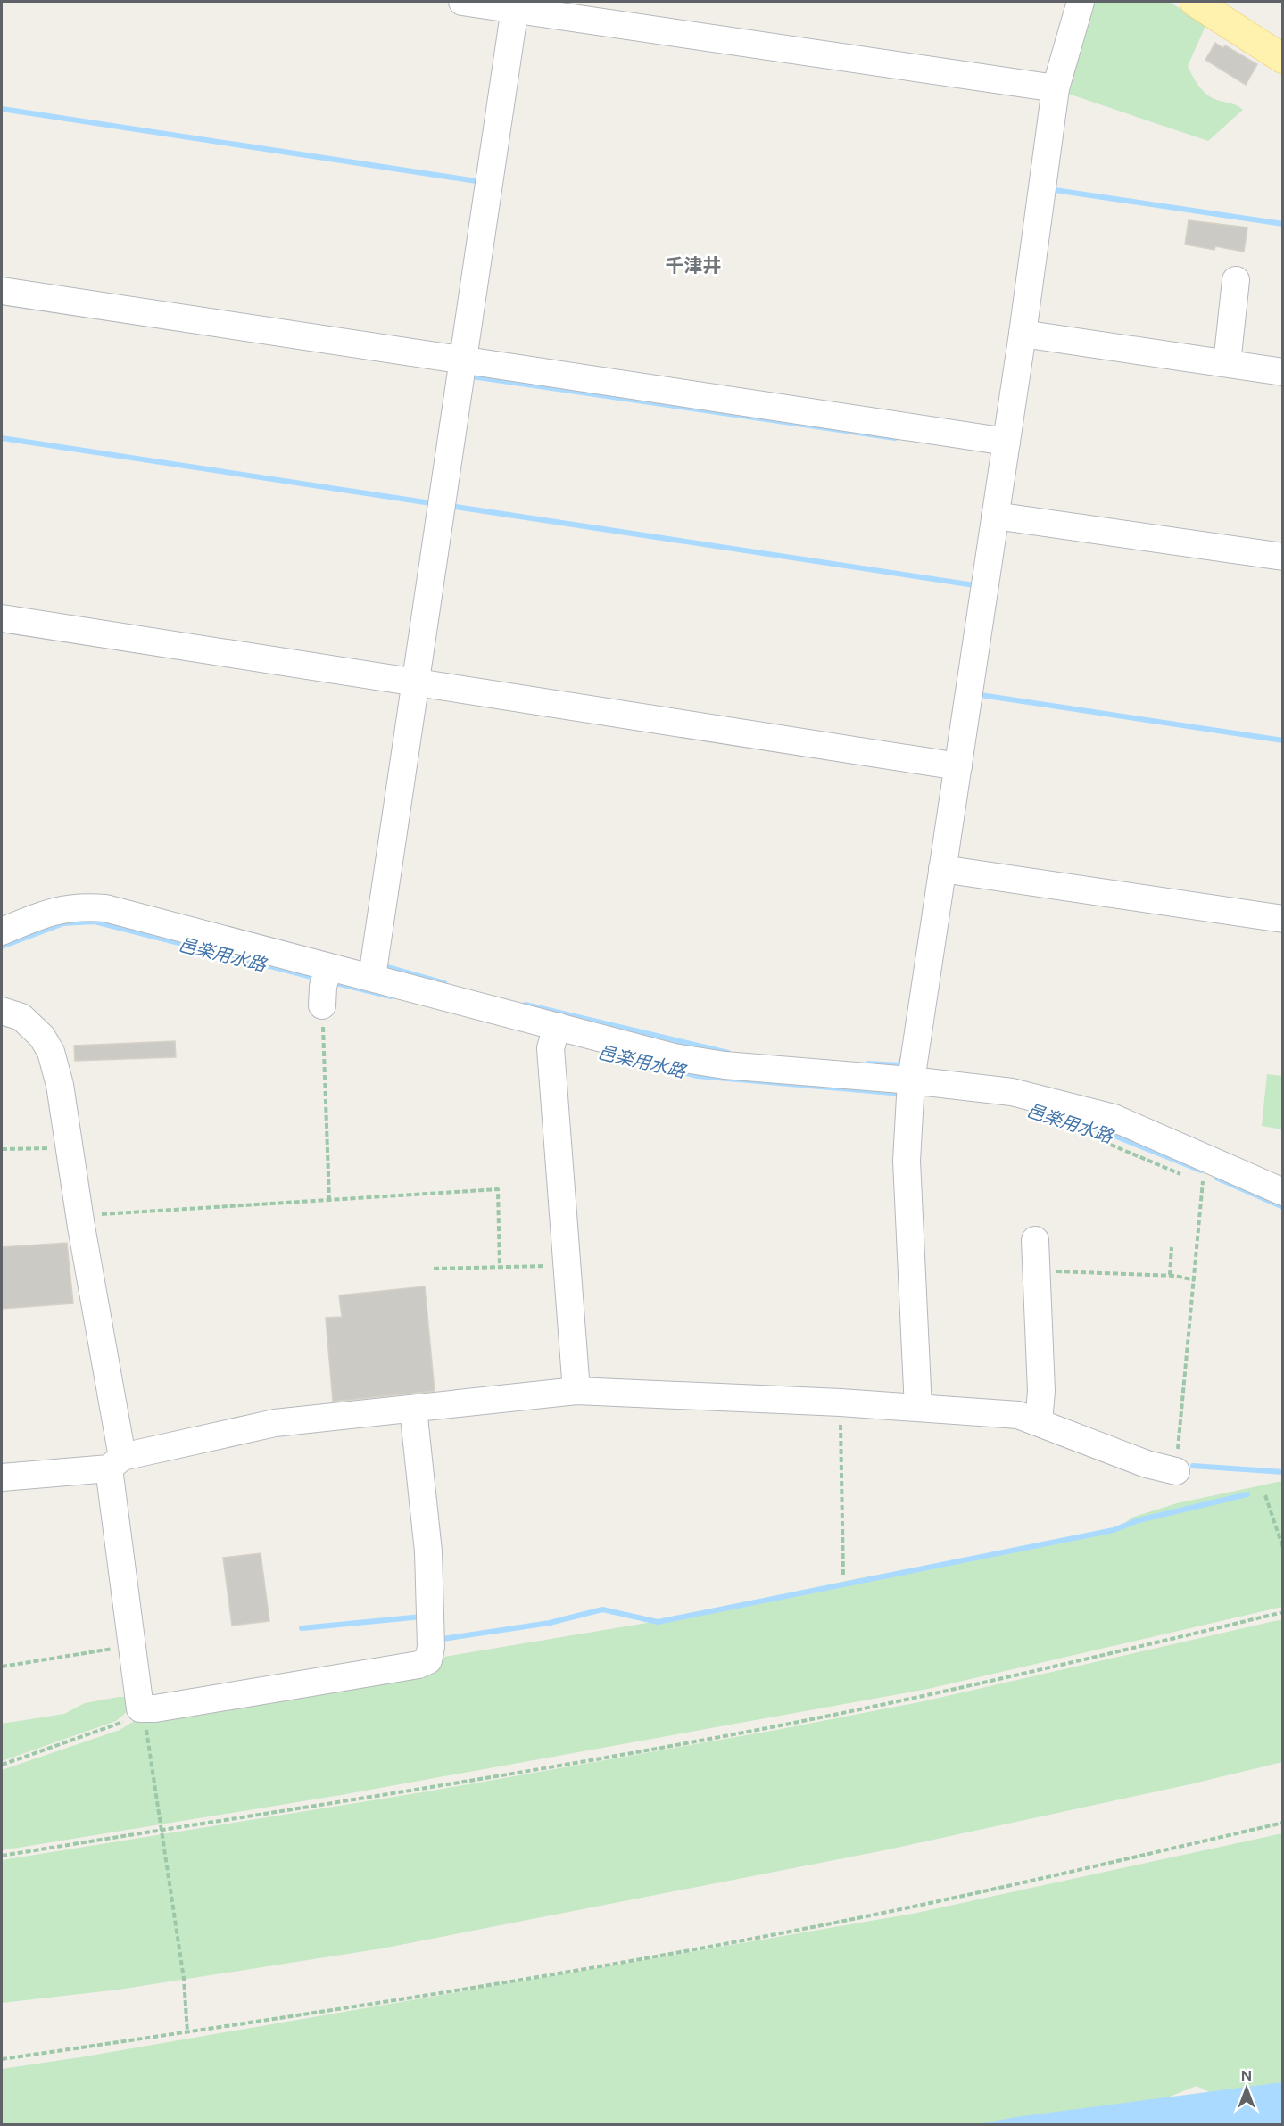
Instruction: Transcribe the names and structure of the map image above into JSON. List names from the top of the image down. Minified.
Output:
{"districts":["千津井"],"water":["邑楽用水路"],"north":"top"}
